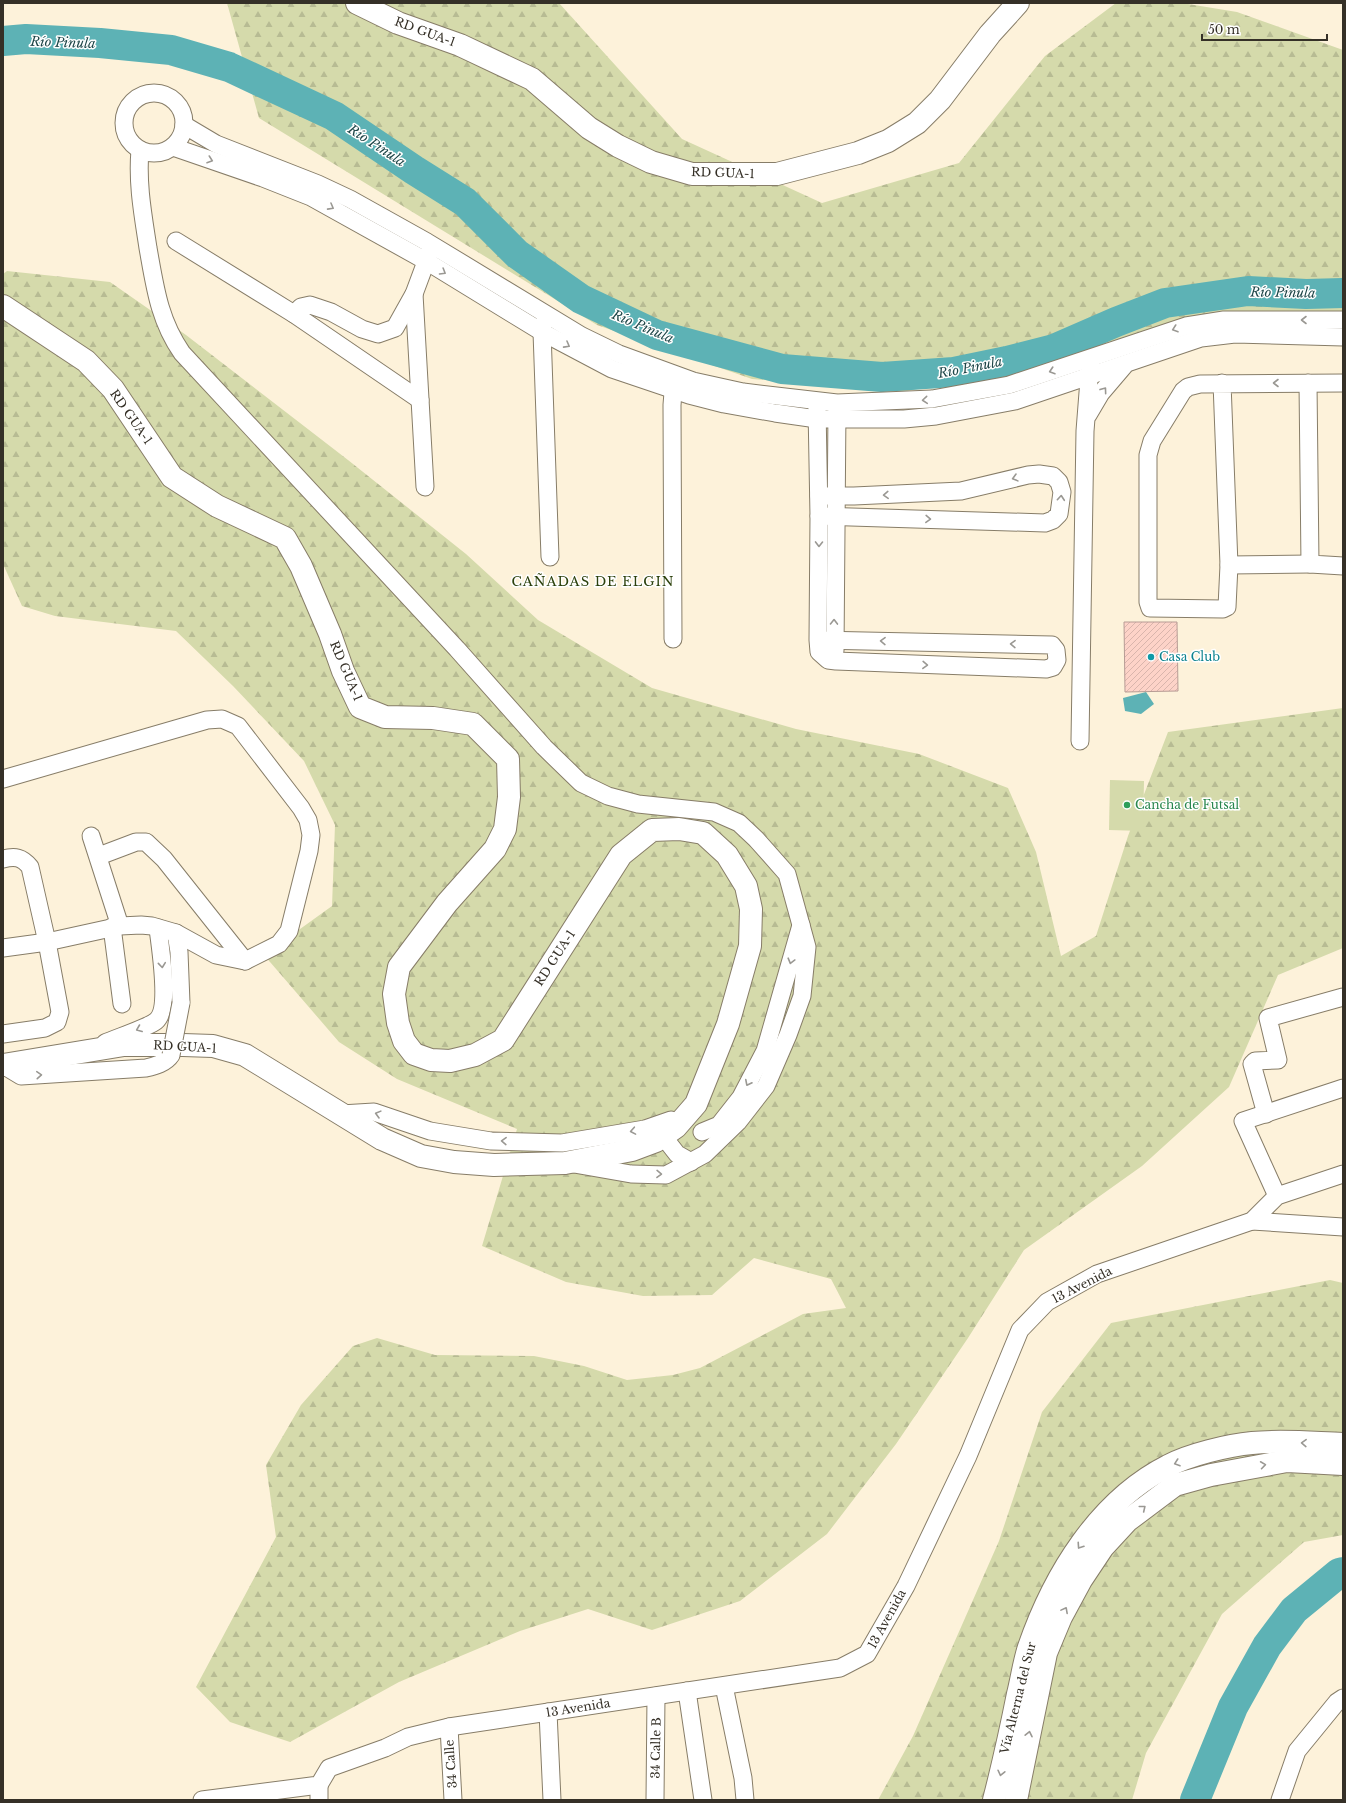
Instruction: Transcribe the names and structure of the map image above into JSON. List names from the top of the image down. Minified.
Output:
{"streets":{"main road":["RD GUA-1","Vía Alterna del Sur"],"street":["13 Avenida","34 Calle B","34 Calle"]},"crossings":[["13 Avenida","34 Calle B"],["13 Avenida","34 Calle"]],"districts":["CAÑADAS DE ELGIN"],"water":["Río Pinula"],"places":["Casa Club","Cancha de Futsal"],"scale_bar":"50 m"}
